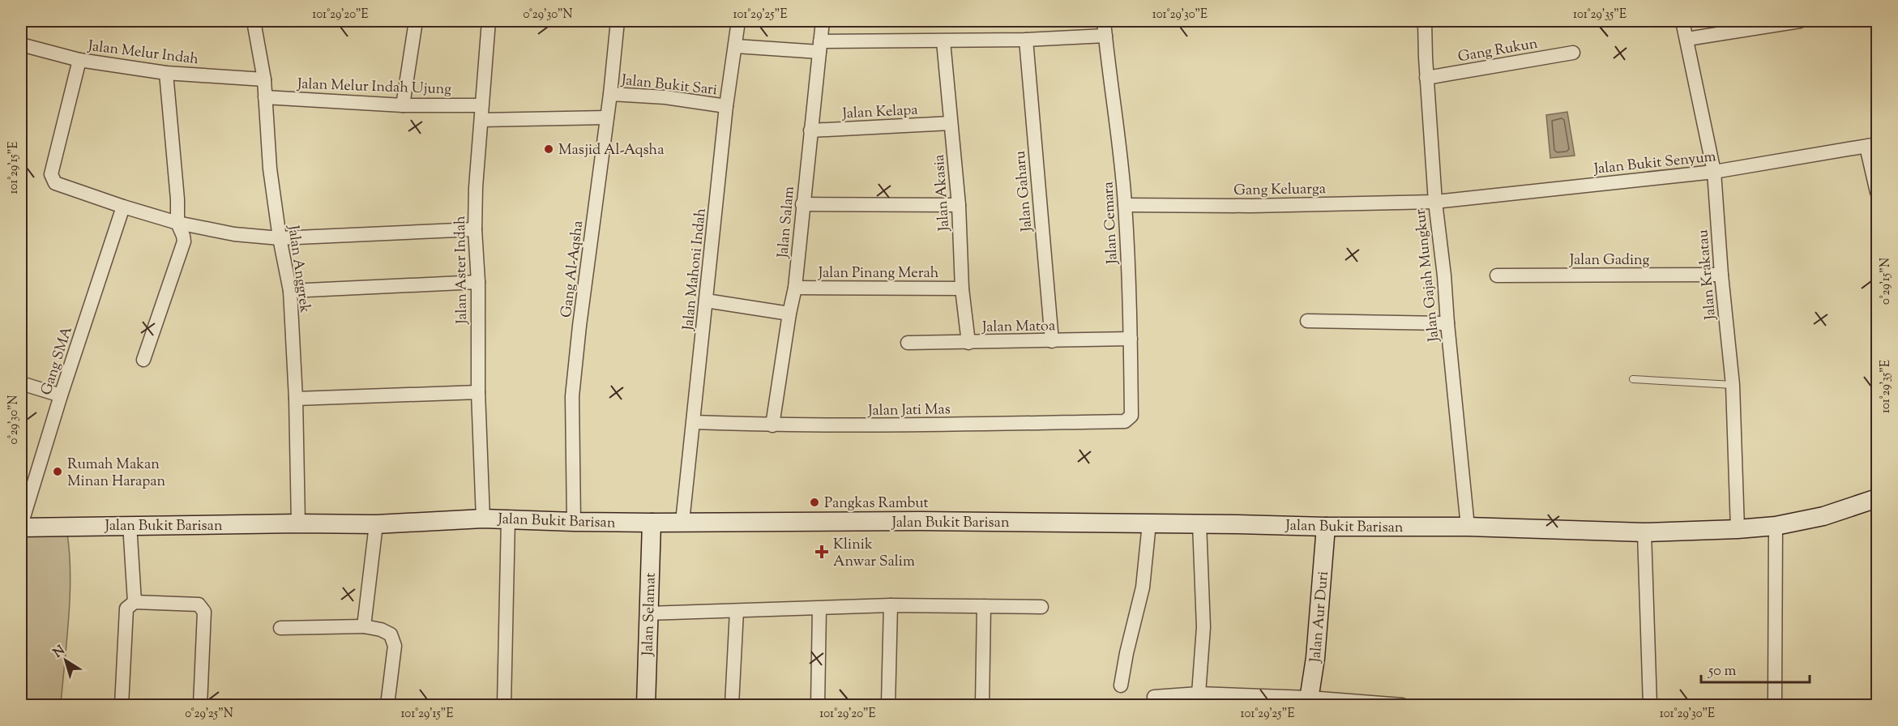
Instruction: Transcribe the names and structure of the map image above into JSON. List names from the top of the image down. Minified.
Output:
{"streets":{"main road":["Jalan Bukit Barisan","Jalan Selamat","Jalan Aur Duri"],"street":["Gang Rukun","Jalan Melur Indah","Jalan Bukit Sari","Jalan Melur Indah Ujung","Jalan Kelapa","Jalan Bukit Senyum","Gang Keluarga","Jalan Gaharu","Jalan Akasia","Jalan Salam","Jalan Cemara","Jalan Gading","Jalan Anggrek","Gang Al-Aqsha","Jalan Mahoni Indah","Jalan Aster Indah","Jalan Pinang Merah","Jalan Krakatau","Jalan Gajah Mungkur","Jalan Matoa","Gang SMA","Jalan Jati Mas"]},"crossings":[["Gang Rukun","Jalan Gajah Mungkur"],["Jalan Melur Indah","Jalan Anggrek"],["Jalan Bukit Sari","Gang Al-Aqsha"],["Jalan Bukit Sari","Jalan Mahoni Indah"],["Jalan Melur Indah Ujung","Jalan Anggrek"],["Jalan Melur Indah Ujung","Jalan Aster Indah"],["Jalan Kelapa","Jalan Akasia"],["Jalan Kelapa","Jalan Salam"],["Jalan Bukit Senyum","Gang Keluarga"],["Jalan Bukit Senyum","Jalan Krakatau"],["Jalan Bukit Senyum","Jalan Gajah Mungkur"],["Gang Keluarga","Jalan Cemara"],["Gang Keluarga","Jalan Gajah Mungkur"],["Jalan Gaharu","Jalan Matoa"],["Jalan Akasia","Jalan Pinang Merah"],["Jalan Akasia","Jalan Matoa"],["Jalan Salam","Jalan Pinang Merah"],["Jalan Salam","Jalan Jati Mas"],["Jalan Cemara","Jalan Matoa"],["Jalan Cemara","Jalan Jati Mas"],["Jalan Gading","Jalan Krakatau"],["Jalan Anggrek","Jalan Bukit Barisan"],["Gang Al-Aqsha","Jalan Bukit Barisan"],["Jalan Mahoni Indah","Jalan Jati Mas"],["Jalan Mahoni Indah","Jalan Bukit Barisan"],["Jalan Aster Indah","Jalan Bukit Barisan"],["Jalan Krakatau","Jalan Bukit Barisan"],["Jalan Gajah Mungkur","Jalan Bukit Barisan"],["Gang SMA","Jalan Bukit Barisan"],["Jalan Bukit Barisan","Jalan Selamat"],["Jalan Bukit Barisan","Jalan Aur Duri"]],"places":{"other":["Masjid Al-Aqsha","Rumah Makan Minan Harapan","Pangkas Rambut"],"health":["Klinik Anwar Salim"]},"scale_bar":"50 m","north":"top left","coordinates":["101°29'20\"E","0°29'30\"N","101°29'25\"E","101°29'30\"E","101°29'35\"E","101°29'15\"E","0°29'15\"N","0°29'25\"N"]}
